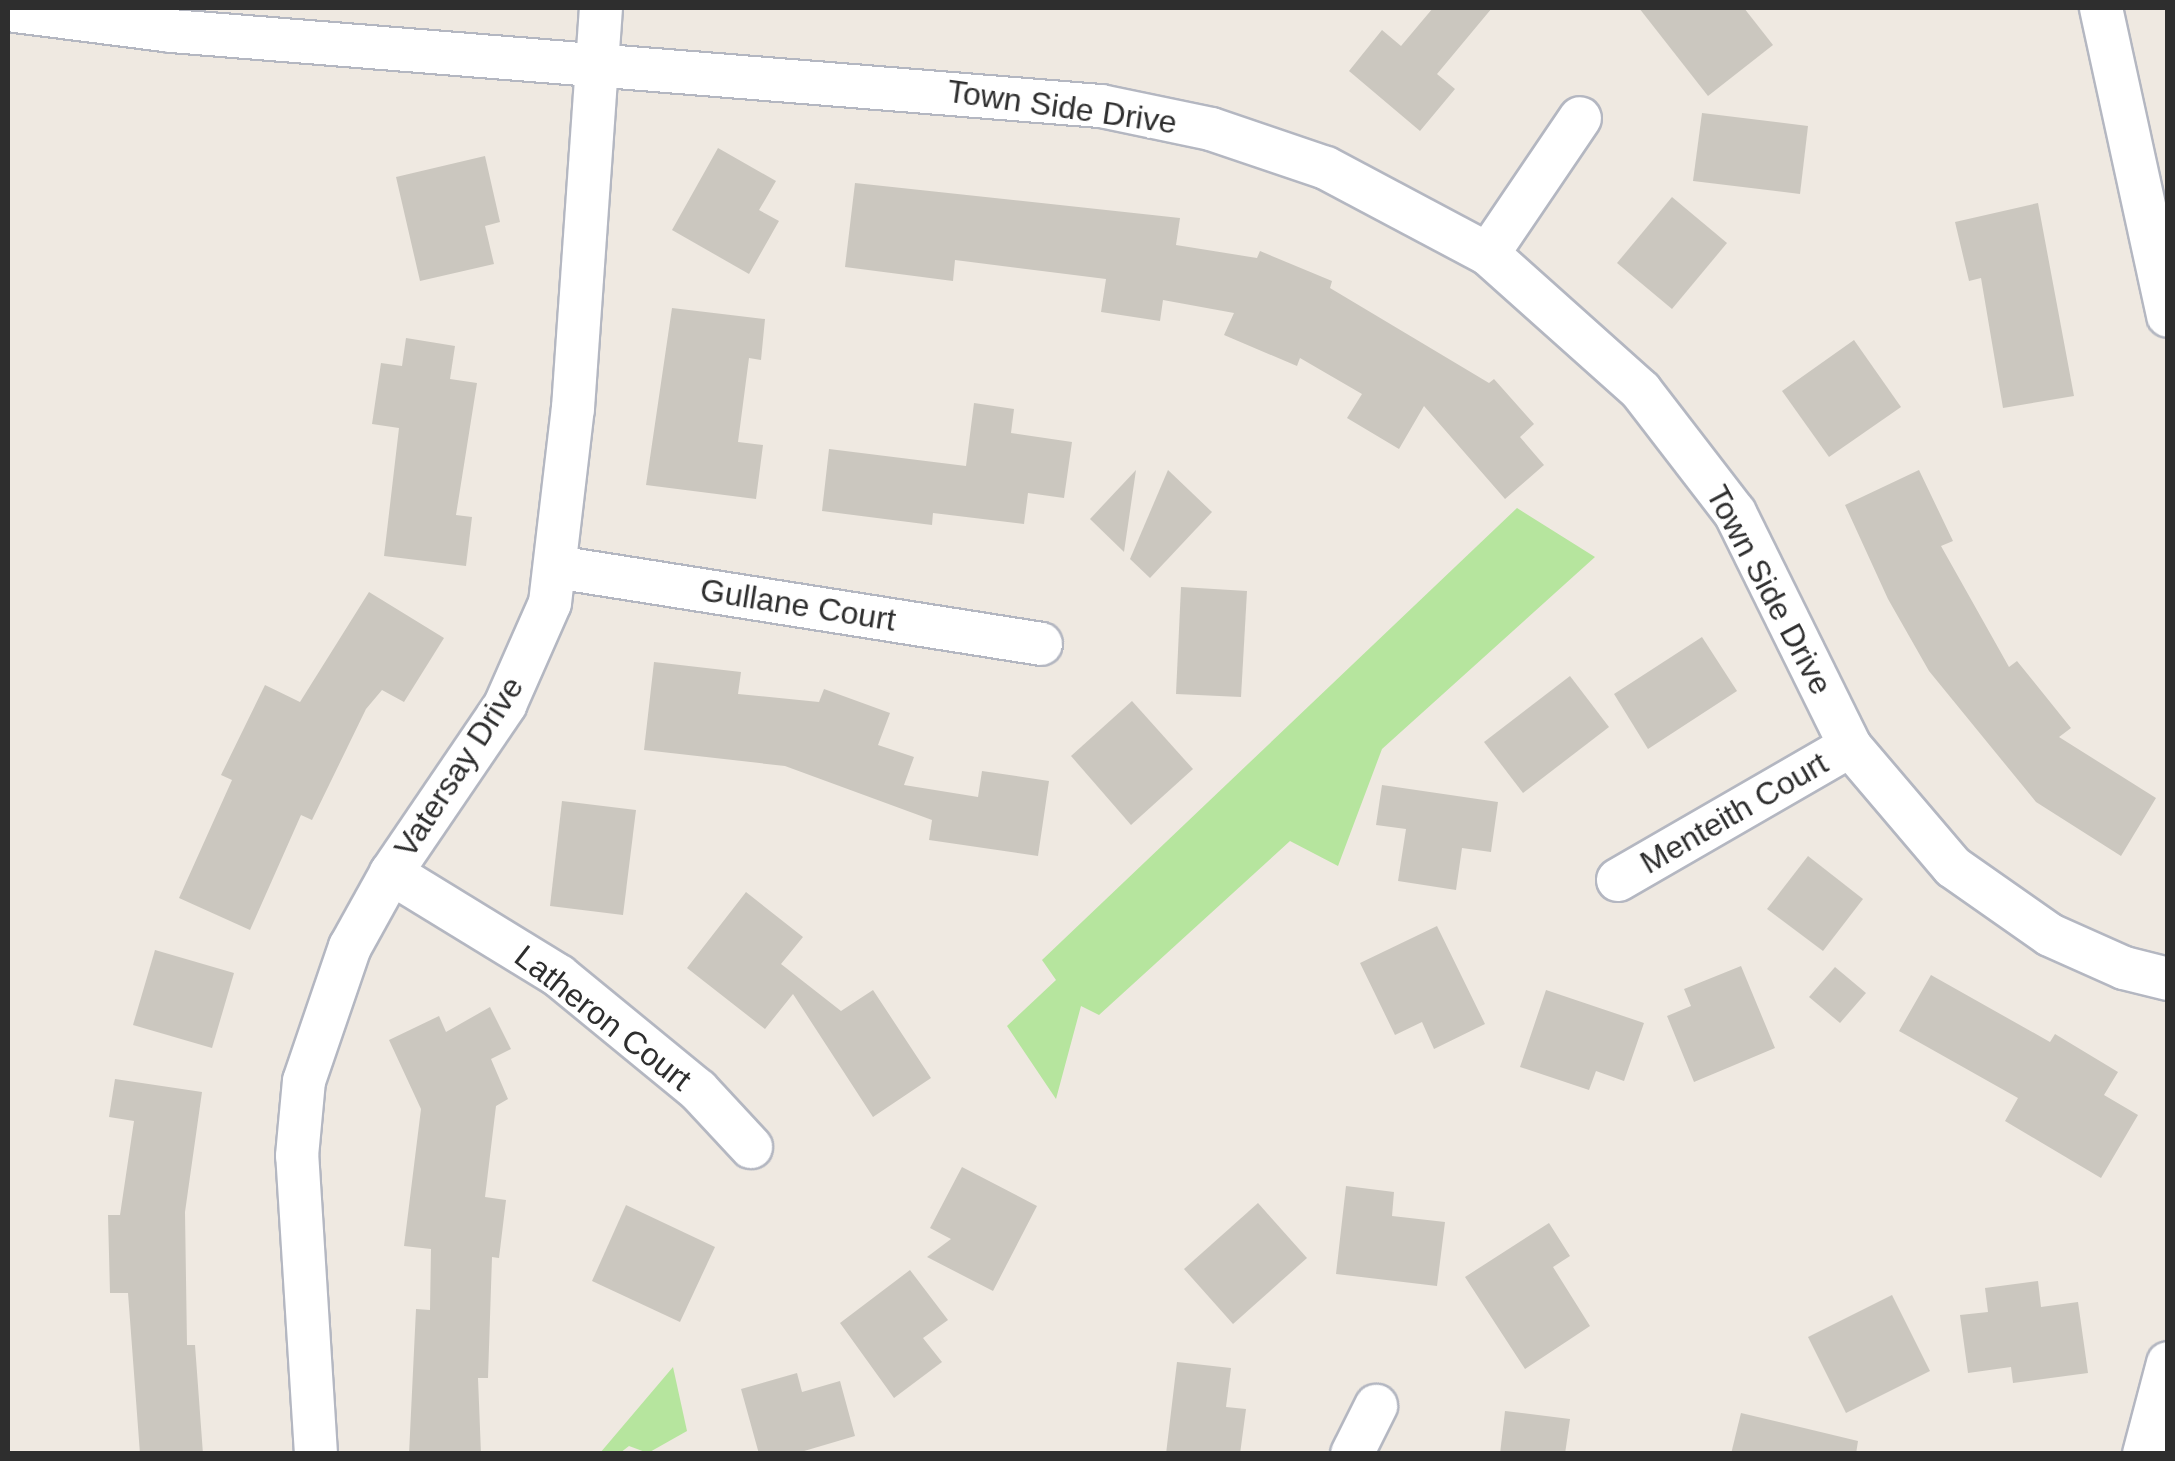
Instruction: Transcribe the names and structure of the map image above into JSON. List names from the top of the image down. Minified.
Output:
{"streets":{"street":["Town Side Drive","Gullane Court","Vatersay Drive","Menteith Court","Latheron Court"]},"crossings":[["Town Side Drive","Vatersay Drive"],["Town Side Drive","Menteith Court"],["Gullane Court","Vatersay Drive"],["Vatersay Drive","Latheron Court"]]}
